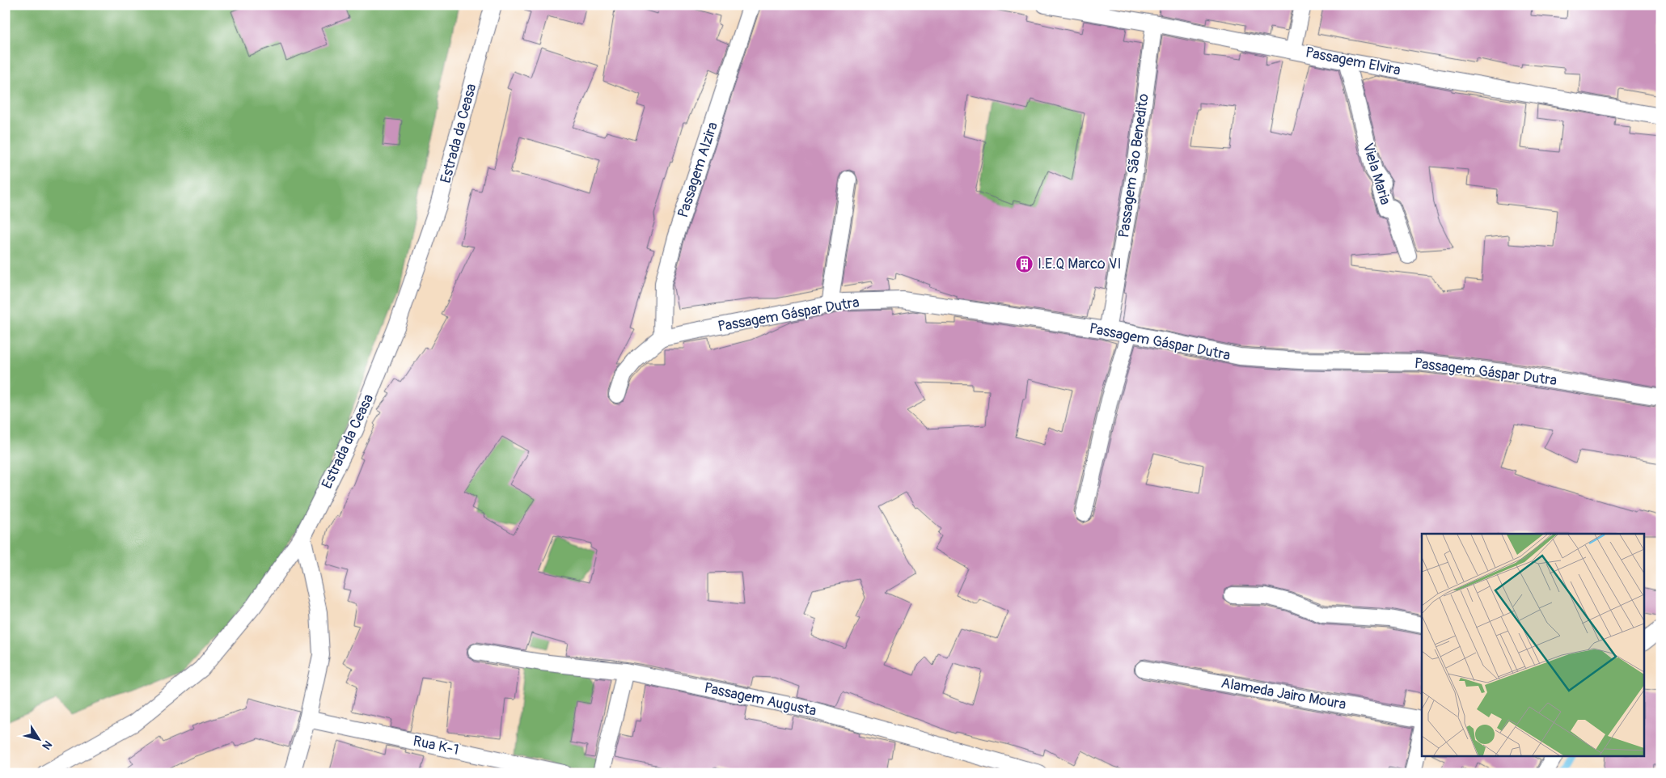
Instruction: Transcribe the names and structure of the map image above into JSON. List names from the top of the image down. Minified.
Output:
{"streets":{"street":["Passagem Elvira","Estrada da Ceasa","Passagem São Benedito","Passagem Alzira","Viela Maria","Passagem Gáspar Dutra","Alameda Jairo Moura","Passagem Augusta","Rua K-1"]},"crossings":[["Passagem Elvira","Passagem São Benedito"],["Passagem Elvira","Viela Maria"],["Passagem São Benedito","Passagem Gáspar Dutra"],["Passagem Alzira","Passagem Gáspar Dutra"]],"places":{"building":["I.E.Q Marco VI"]},"north":"bottom right"}
